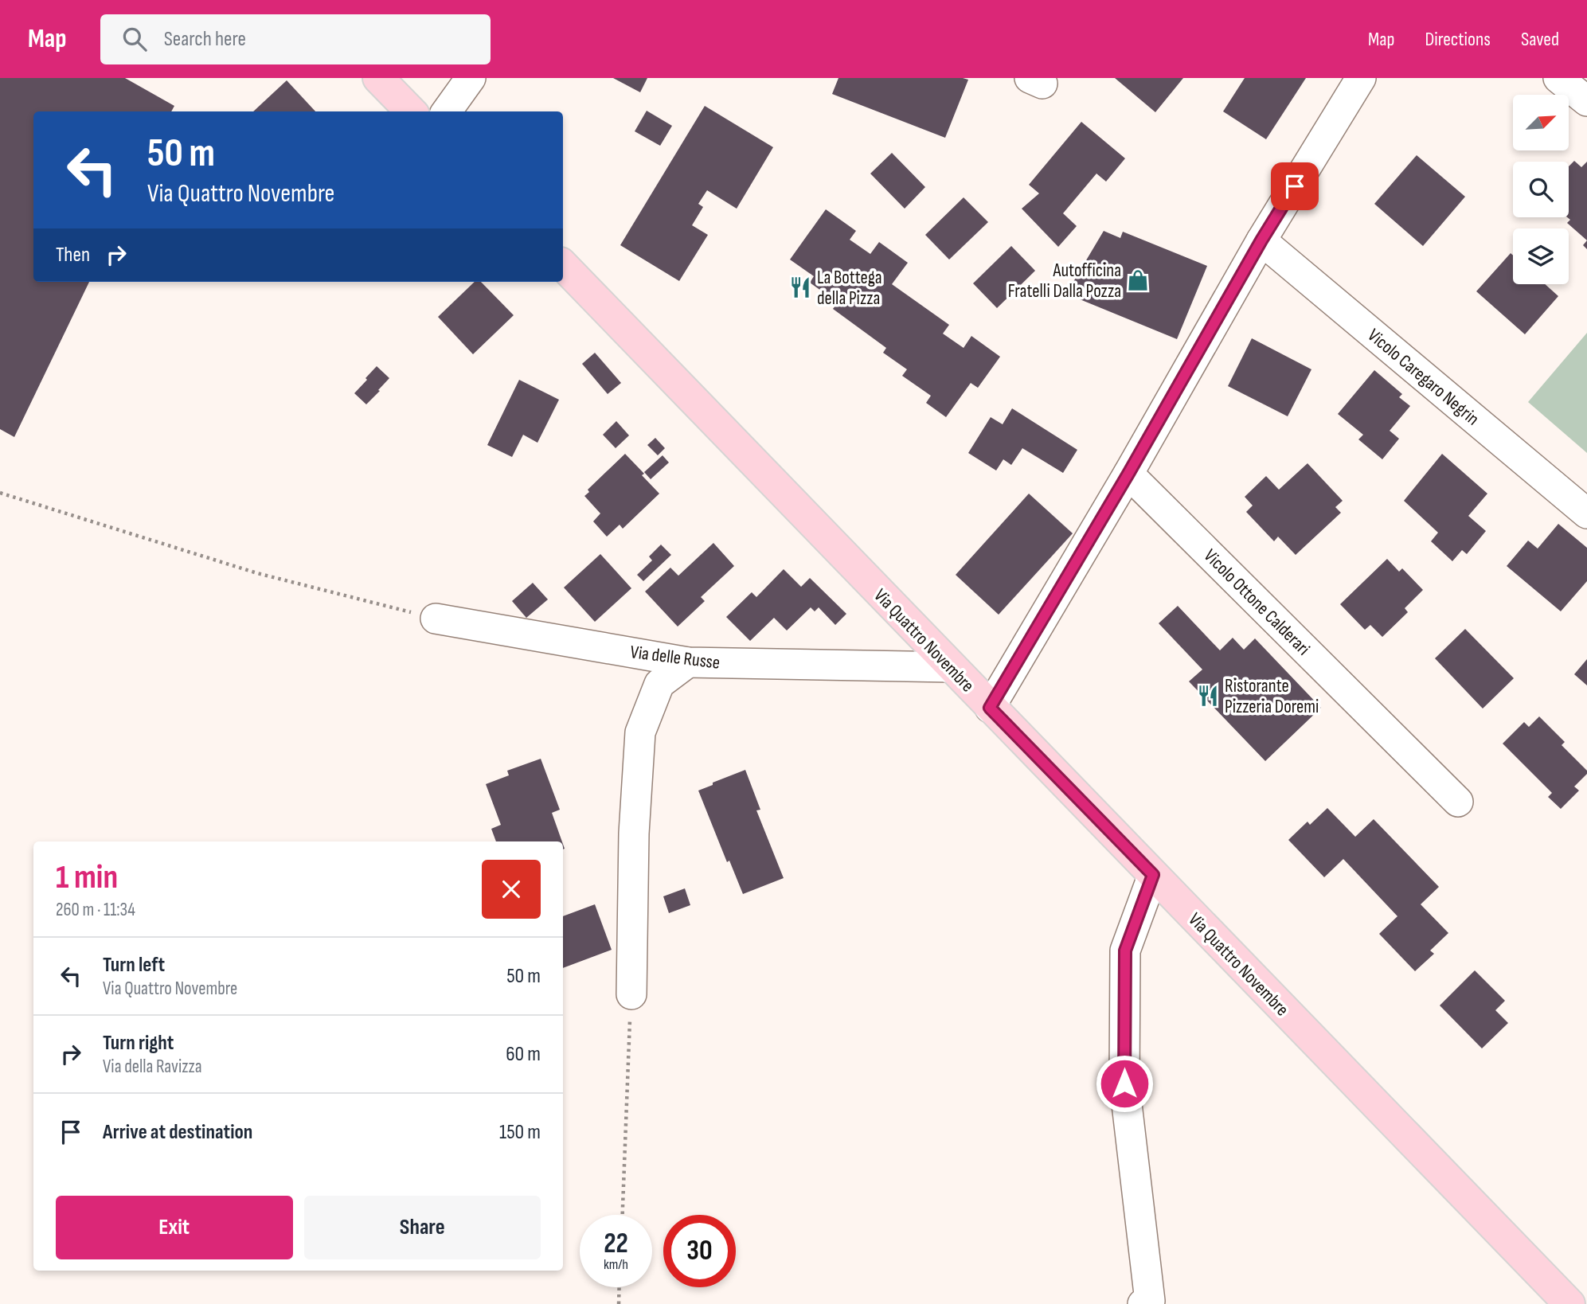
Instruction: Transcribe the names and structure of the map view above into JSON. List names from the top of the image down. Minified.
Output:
{"streets":{"main road":["Via Quattro Novembre"],"street":["Vicolo Caregaro Negrin","Vicolo Ottone Calderari","Via delle Russe"]},"crossings":[["Via Quattro Novembre","Via delle Russe"]],"places":{"shop":["Autofficina Fratelli Dalla Pozza"],"restaurant":["La Bottega della Pizza","Ristorante Pizzeria Doremi"]},"north":"top right","page":{"header":"Map","search":"Search here","nav":["Map","Directions","Saved"],"turn":["50 m","Via Quattro Novembre"],"then":"Then","heading":["1 min","260 m · 11:34"],"list":[{"name":"Turn left","note":"Via Quattro Novembre","value":"50 m"},{"name":"Turn right","note":"Via della Ravizza","value":"60 m"},{"name":"Arrive at destination","value":"150 m"}],"buttons":["Exit","Share"],"speed":"22 km/h","limit":"30"}}
